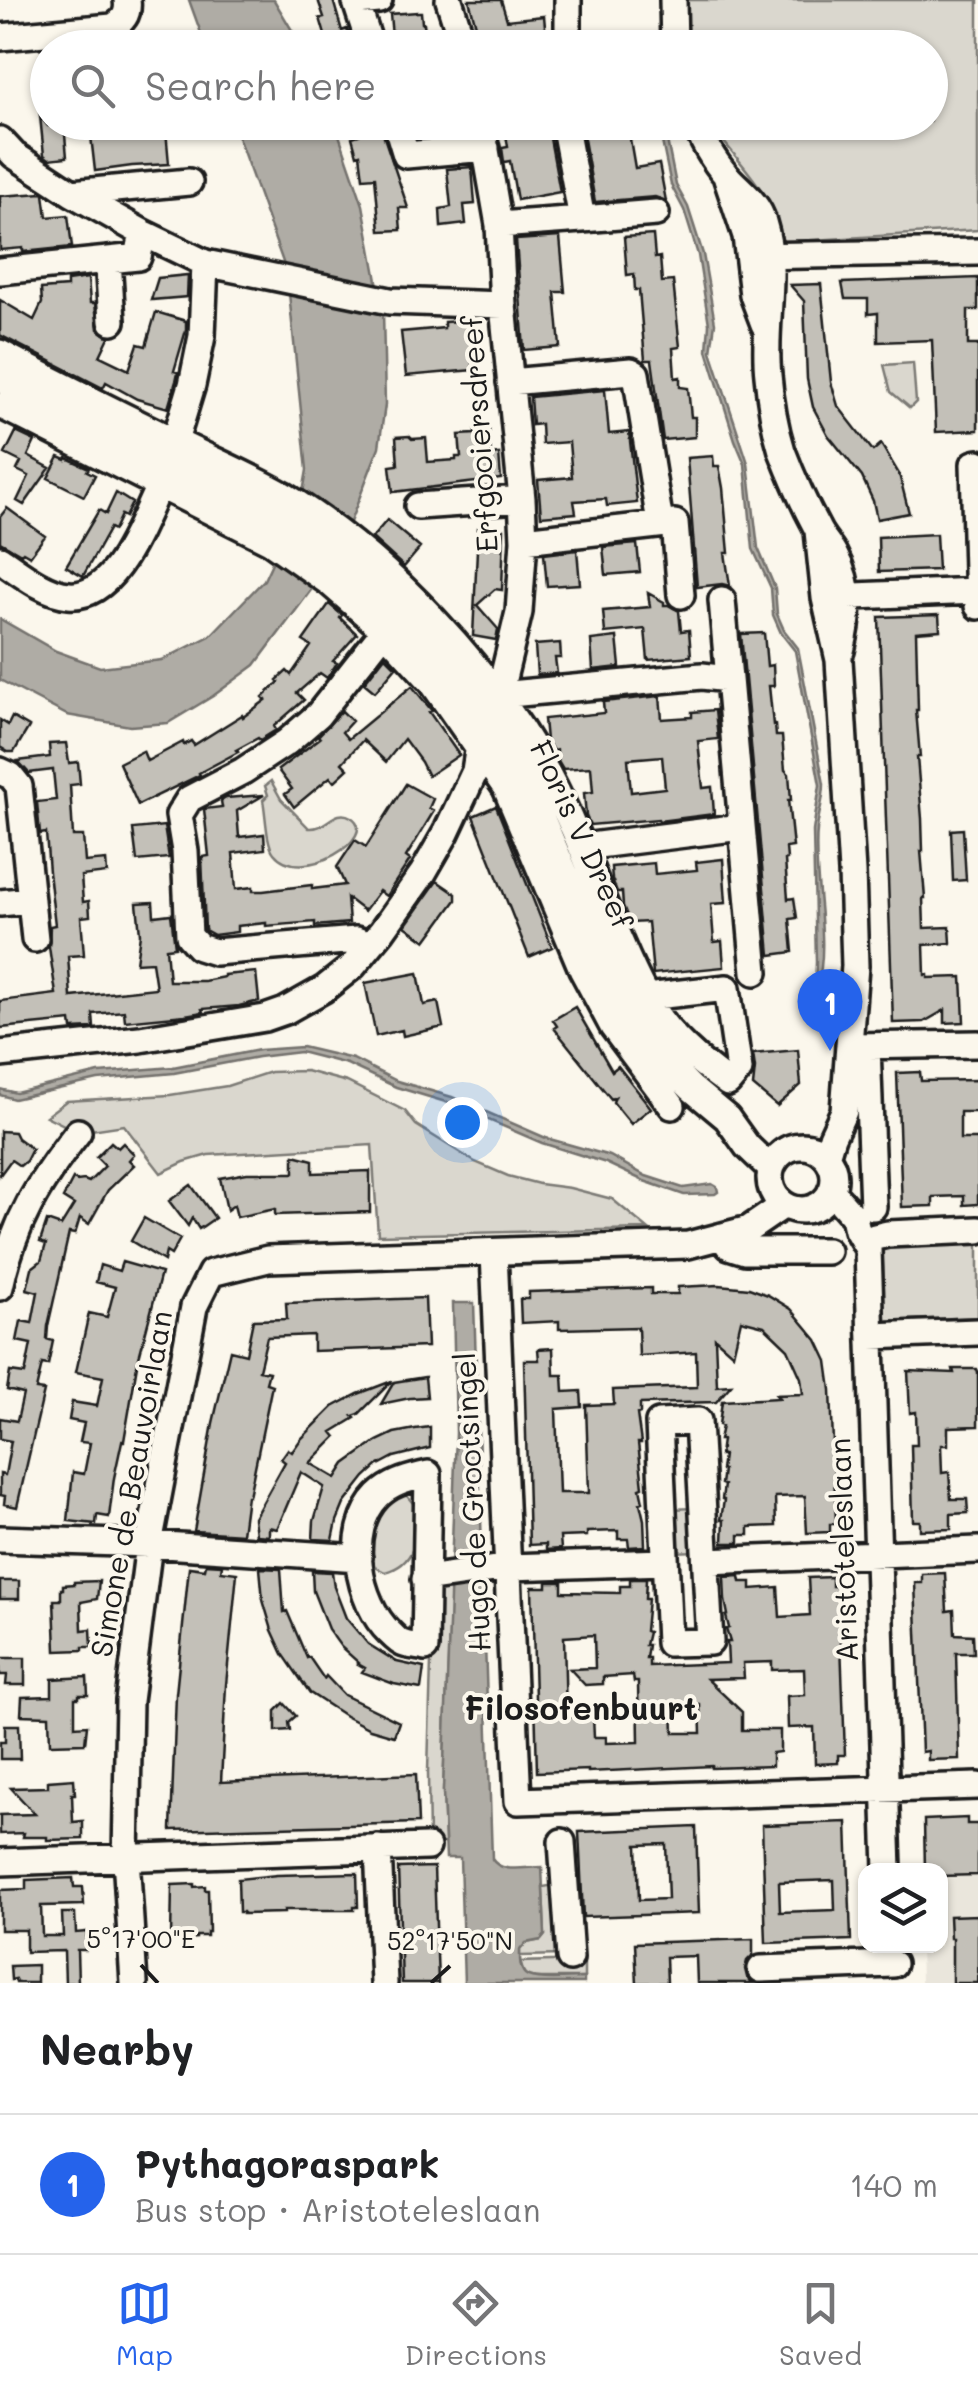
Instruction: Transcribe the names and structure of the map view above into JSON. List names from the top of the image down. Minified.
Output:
{"streets":{"street":["Erfgooiersdreef","Floris V Dreef","Simone de Beauvoirlaan","Hugo de Grootsingel","Aristoteleslaan"]},"crossings":[["Erfgooiersdreef","Floris V Dreef"],["Floris V Dreef","Simone de Beauvoirlaan"],["Simone de Beauvoirlaan","Hugo de Grootsingel"],["Hugo de Grootsingel","Aristoteleslaan"]],"districts":["Filosofenbuurt"],"page":{"search":"Search here","pins":"1","heading":"Nearby","list":[{"mark":"1","name":"Pythagoraspark","note":"Bus stop · Aristoteleslaan","value":"140 m"}],"nav":["Map","Directions","Saved"]},"coordinates":["5°17'00\"E","52°17'50\"N"]}
